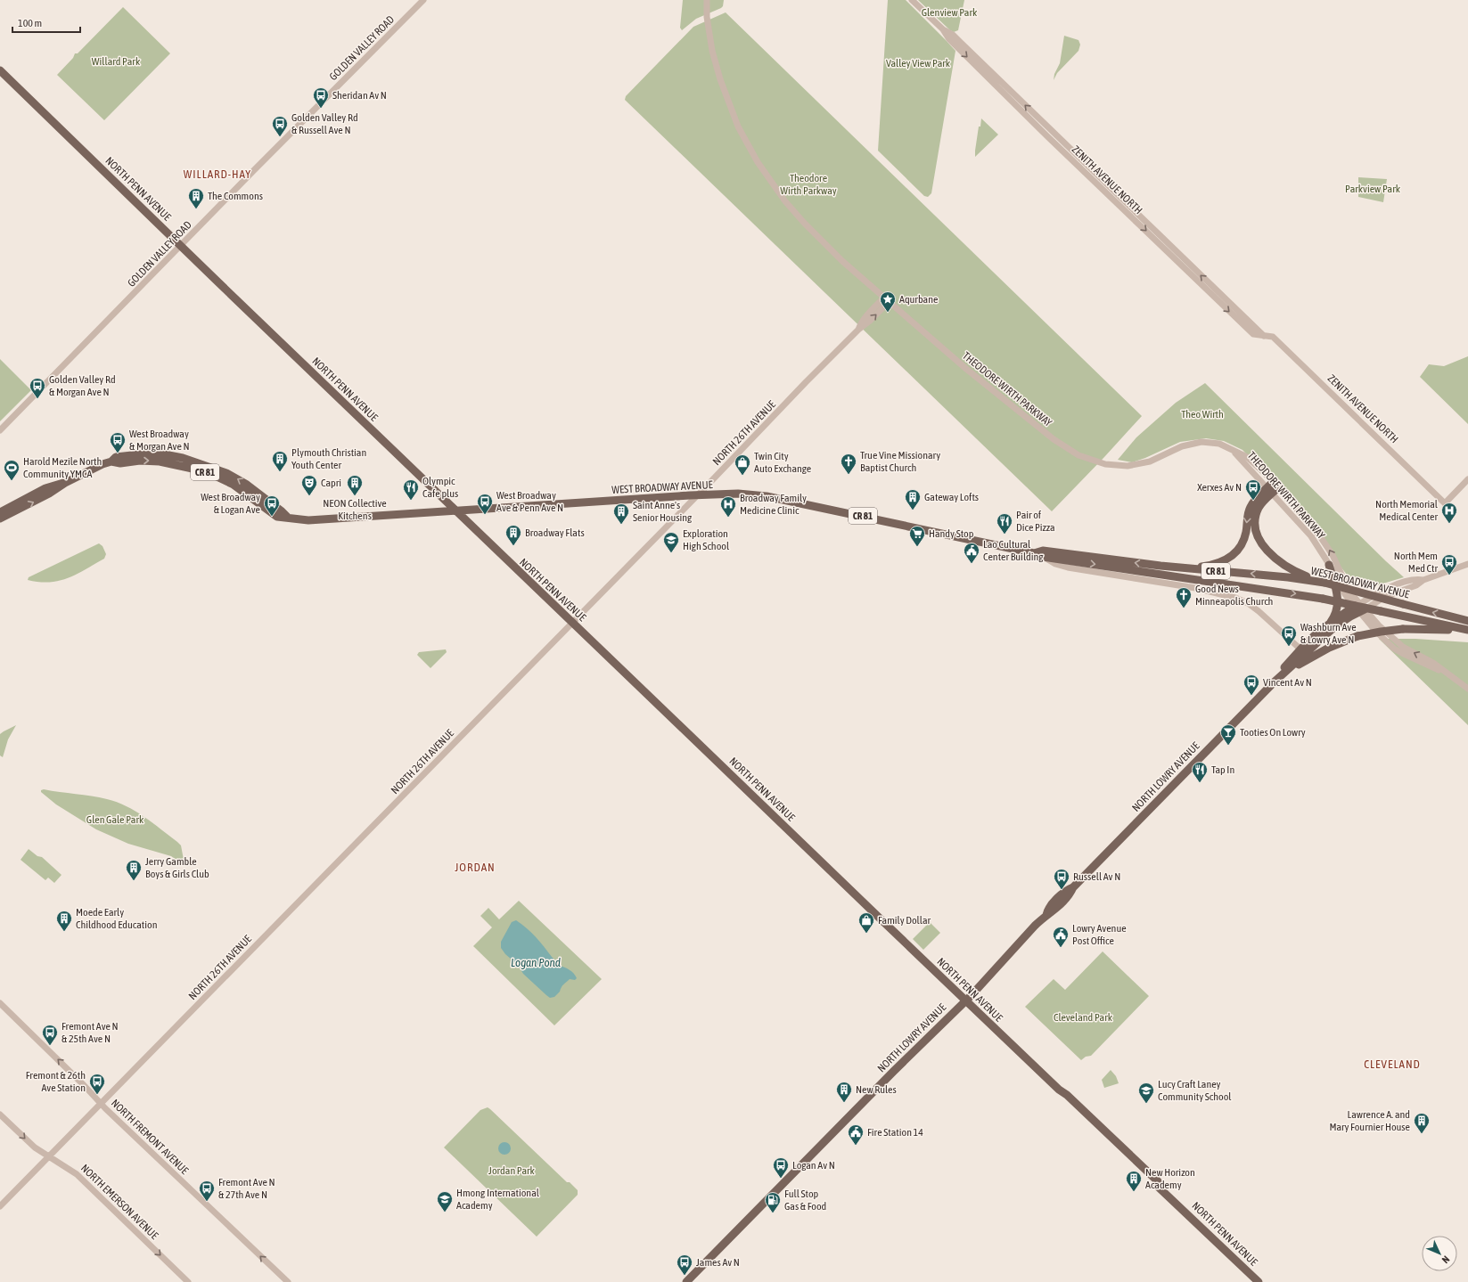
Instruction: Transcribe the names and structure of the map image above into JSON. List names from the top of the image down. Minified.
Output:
{"streets":{"main road":["NORTH PENN AVENUE","CR 81","WEST BROADWAY AVENUE","NORTH LOWRY AVENUE"],"street":["GOLDEN VALLEY ROAD","ZENITH AVENUE NORTH","THEODORE WIRTH PARKWAY","NORTH 26TH AVENUE","NORTH FREMONT AVENUE","NORTH EMERSON AVENUE"]},"crossings":[["GOLDEN VALLEY ROAD","NORTH PENN AVENUE"],["NORTH PENN AVENUE","NORTH 26TH AVENUE"],["NORTH PENN AVENUE","WEST BROADWAY AVENUE"],["NORTH PENN AVENUE","NORTH LOWRY AVENUE"],["THEODORE WIRTH PARKWAY","NORTH 26TH AVENUE"],["THEODORE WIRTH PARKWAY","NORTH LOWRY AVENUE"],["NORTH 26TH AVENUE","WEST BROADWAY AVENUE"],["NORTH 26TH AVENUE","NORTH FREMONT AVENUE"],["NORTH 26TH AVENUE","NORTH EMERSON AVENUE"],["WEST BROADWAY AVENUE","NORTH LOWRY AVENUE"]],"one_way":["NORTH FREMONT AVENUE","NORTH EMERSON AVENUE"],"districts":["WILLARD-HAY","JORDAN","CLEVELAND"],"water":["Logan Pond"],"parks":["Glenview Park","Willard Park","Valley View Park","Theodore Wirth Parkway","Parkview Park","Theo Wirth","Glen Gale Park","Cleveland Park","Jordan Park"],"places":{"bus stop":["Sheridan Av N","Golden Valley Rd & Russell Ave N","Golden Valley Rd & Morgan Ave N","West Broadway & Morgan Ave N","Xerxes Av N","West Broadway Ave & Penn Ave N","West Broadway & Logan Ave","North Mem Med Ctr","Washburn Ave & Lowry Ave N","Vincent Av N","Russell Av N","Fremont Ave N & 25th Ave N","Fremont & 26th Ave Station","Logan Av N","Fremont Ave N & 27th Ave N","James Av N"],"building":["The Commons","Plymouth Christian Youth Center","NEON Collective Kitchens","Gateway Lofts","Saint Anne's Senior Housing","Broadway Flats","Jerry Gamble Boys & Girls Club","Moede Early Childhood Education","New Rules","Lawrence A. and Mary Fournier House","New Horizon Academy"],"place":["Aqurbane"],"church":["True Vine Missionary Baptist Church","Good News Minneapolis Church"],"shop":["Twin City Auto Exchange","Family Dollar"],"sports":["Harold Mezile North Community YMCA"],"theatre":["Capri"],"restaurant":["Olympic Cafe plus","Pair of Dice Pizza","Tap In"],"hospital":["Broadway Family Medicine Clinic","North Memorial Medical Center"],"supermarket":["Handy Stop"],"school or university":["Exploration High School","Lucy Craft Laney Community School","Hmong International Academy"],"public building":["Lao Cultural Center Building","Lowry Avenue Post Office","Fire Station 14"],"bar":["Tooties On Lowry"],"fuel station":["Full Stop Gas & Food"]},"scale_bar":"100 m","north":"bottom right"}
